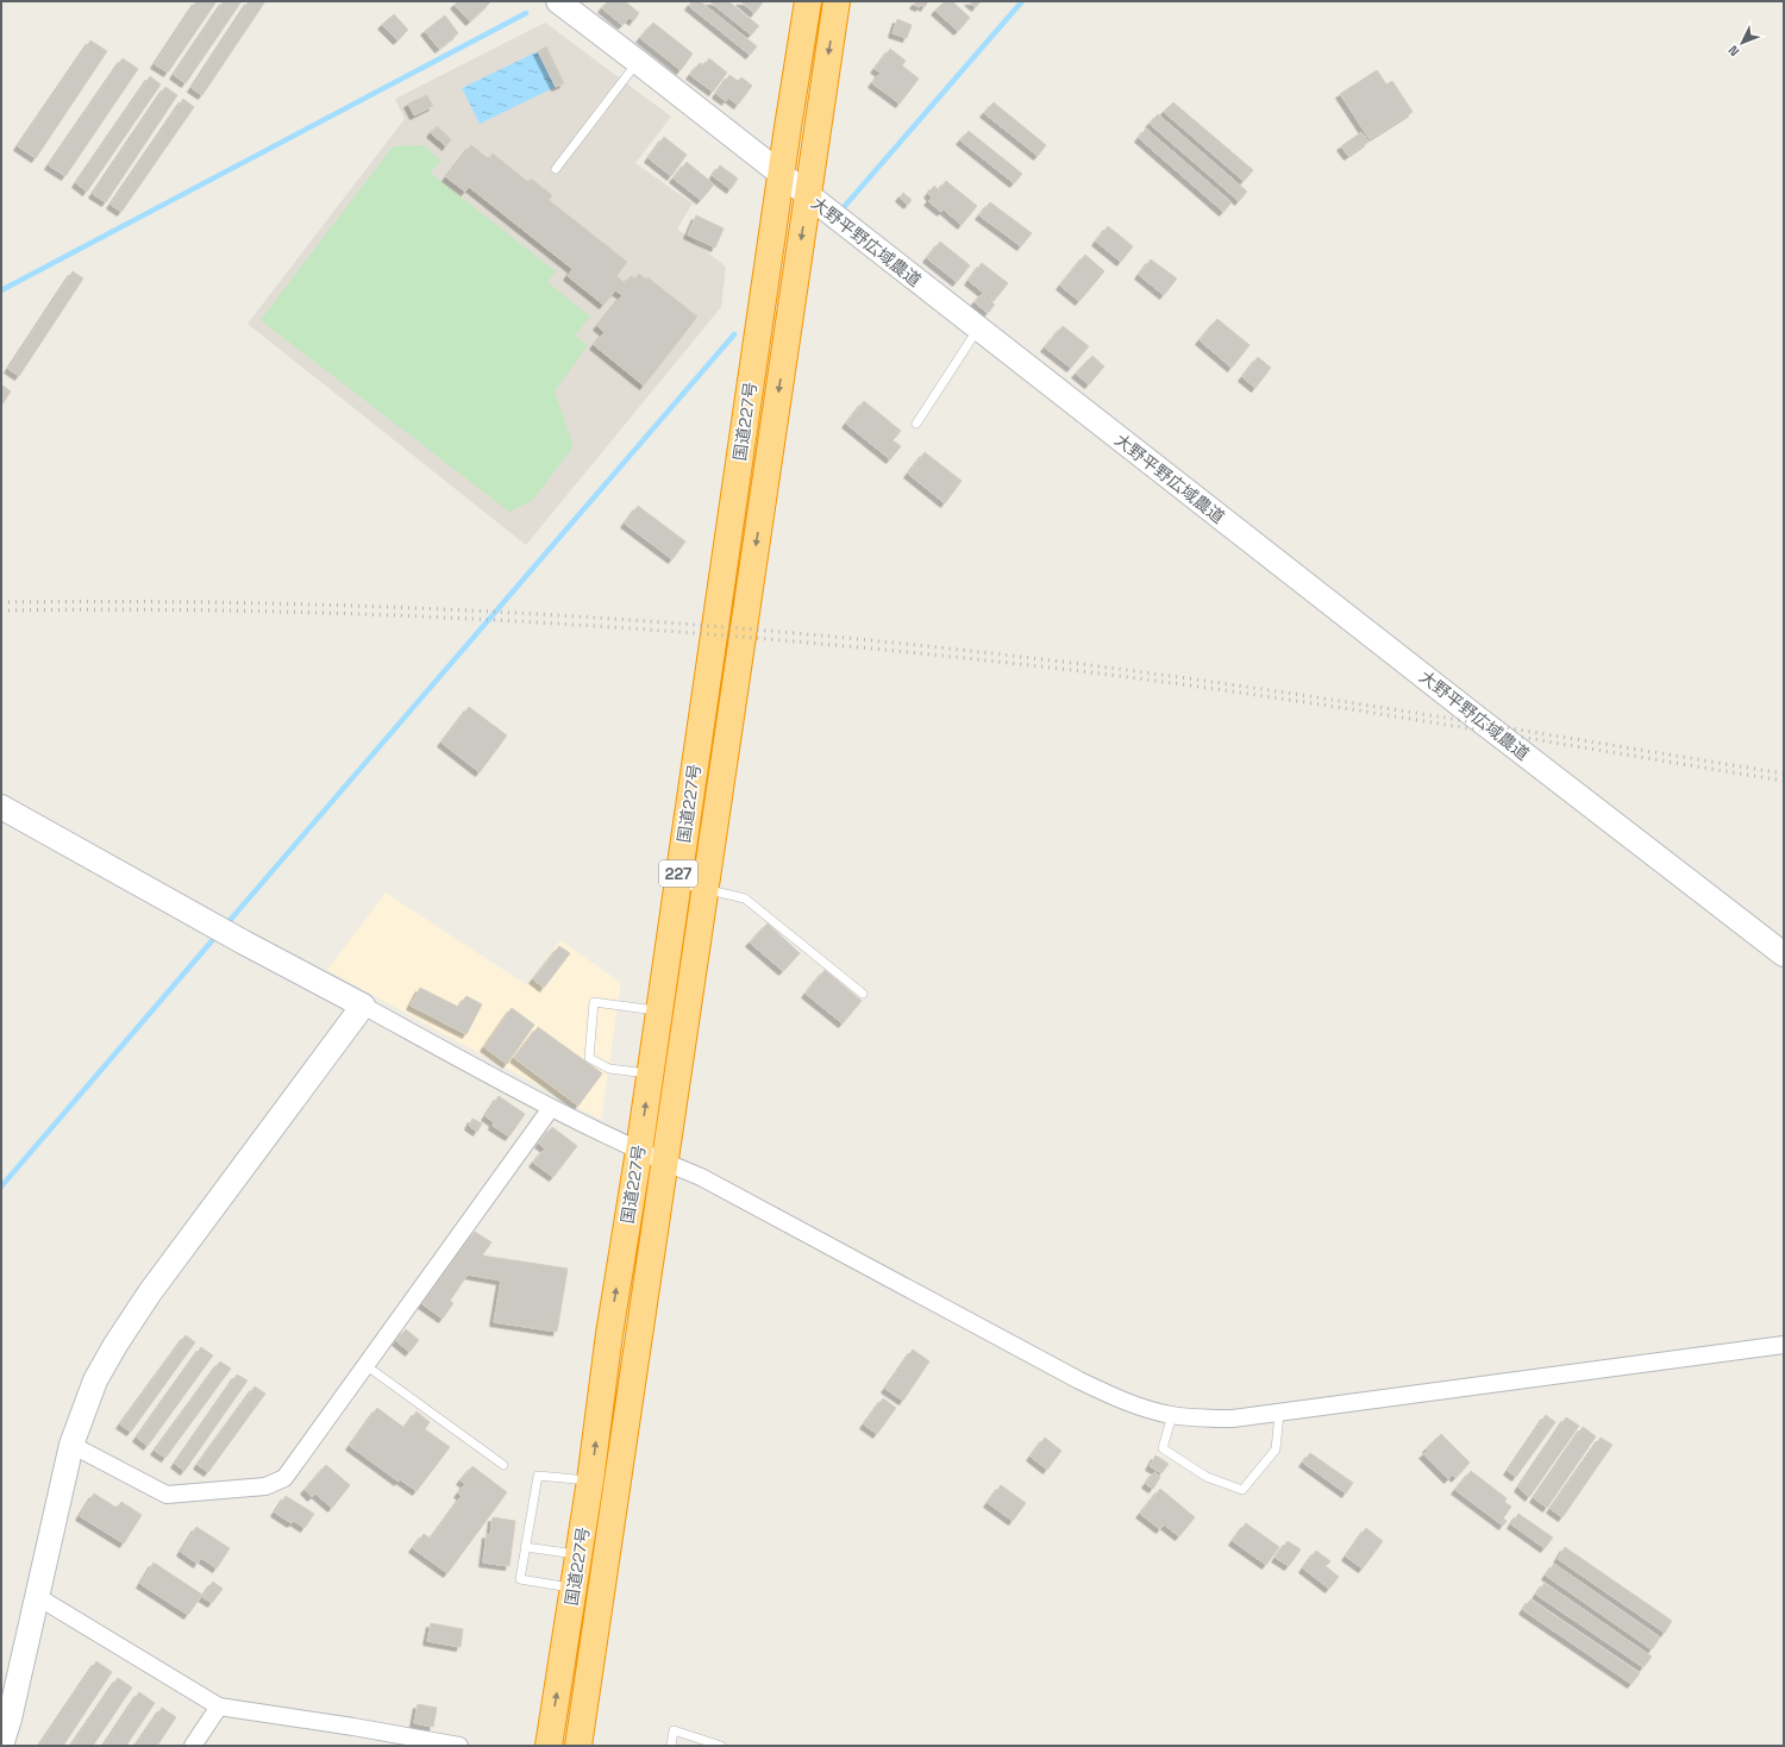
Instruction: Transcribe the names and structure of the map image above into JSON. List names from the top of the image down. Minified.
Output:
{"streets":{"highway":["国道227号","227"],"street":["大野平野広域農道"]},"crossings":[["大野平野広域農道","国道227号"]],"north":"bottom left"}
